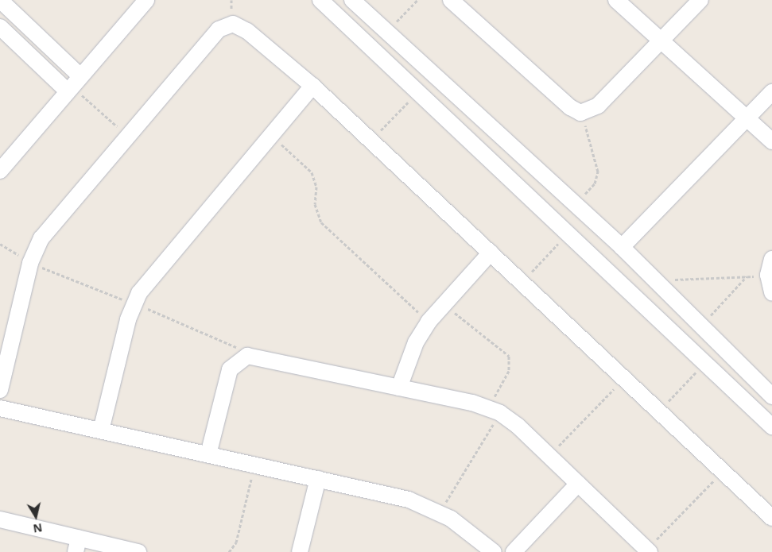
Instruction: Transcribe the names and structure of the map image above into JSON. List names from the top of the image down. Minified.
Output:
{"north":"bottom"}
